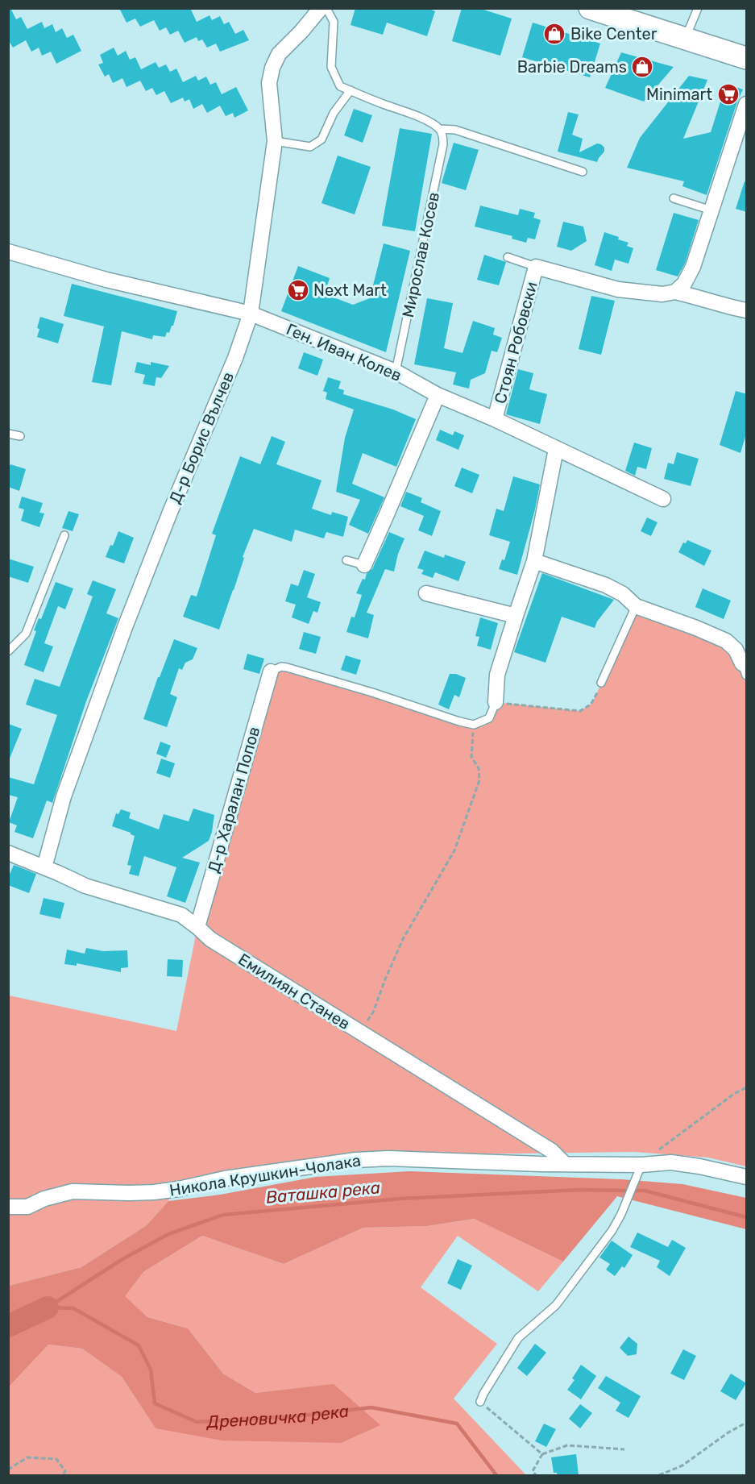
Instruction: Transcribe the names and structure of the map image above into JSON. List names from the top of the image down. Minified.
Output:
{"streets":{"street":["Стоян Робовски","Ген. Иван Колев","Д-р Борис Вълчев","Д-р Харалан Попов","Емилиян Станев","Никола Крушкин-Чолака"],"lane":["Мирослав Косев"]},"crossings":[["Мирослав Косев","Ген. Иван Колев"],["Стоян Робовски","Ген. Иван Колев"],["Ген. Иван Колев","Д-р Борис Вълчев"],["Д-р Борис Вълчев","Емилиян Станев"],["Д-р Харалан Попов","Емилиян Станев"],["Емилиян Станев","Никола Крушкин-Чолака"]],"water":["Ваташка река","Дреновичка река"],"places":{"shop":["Bike Center","Barbie Dreams"],"supermarket":["Minimart","Next Mart"]}}
